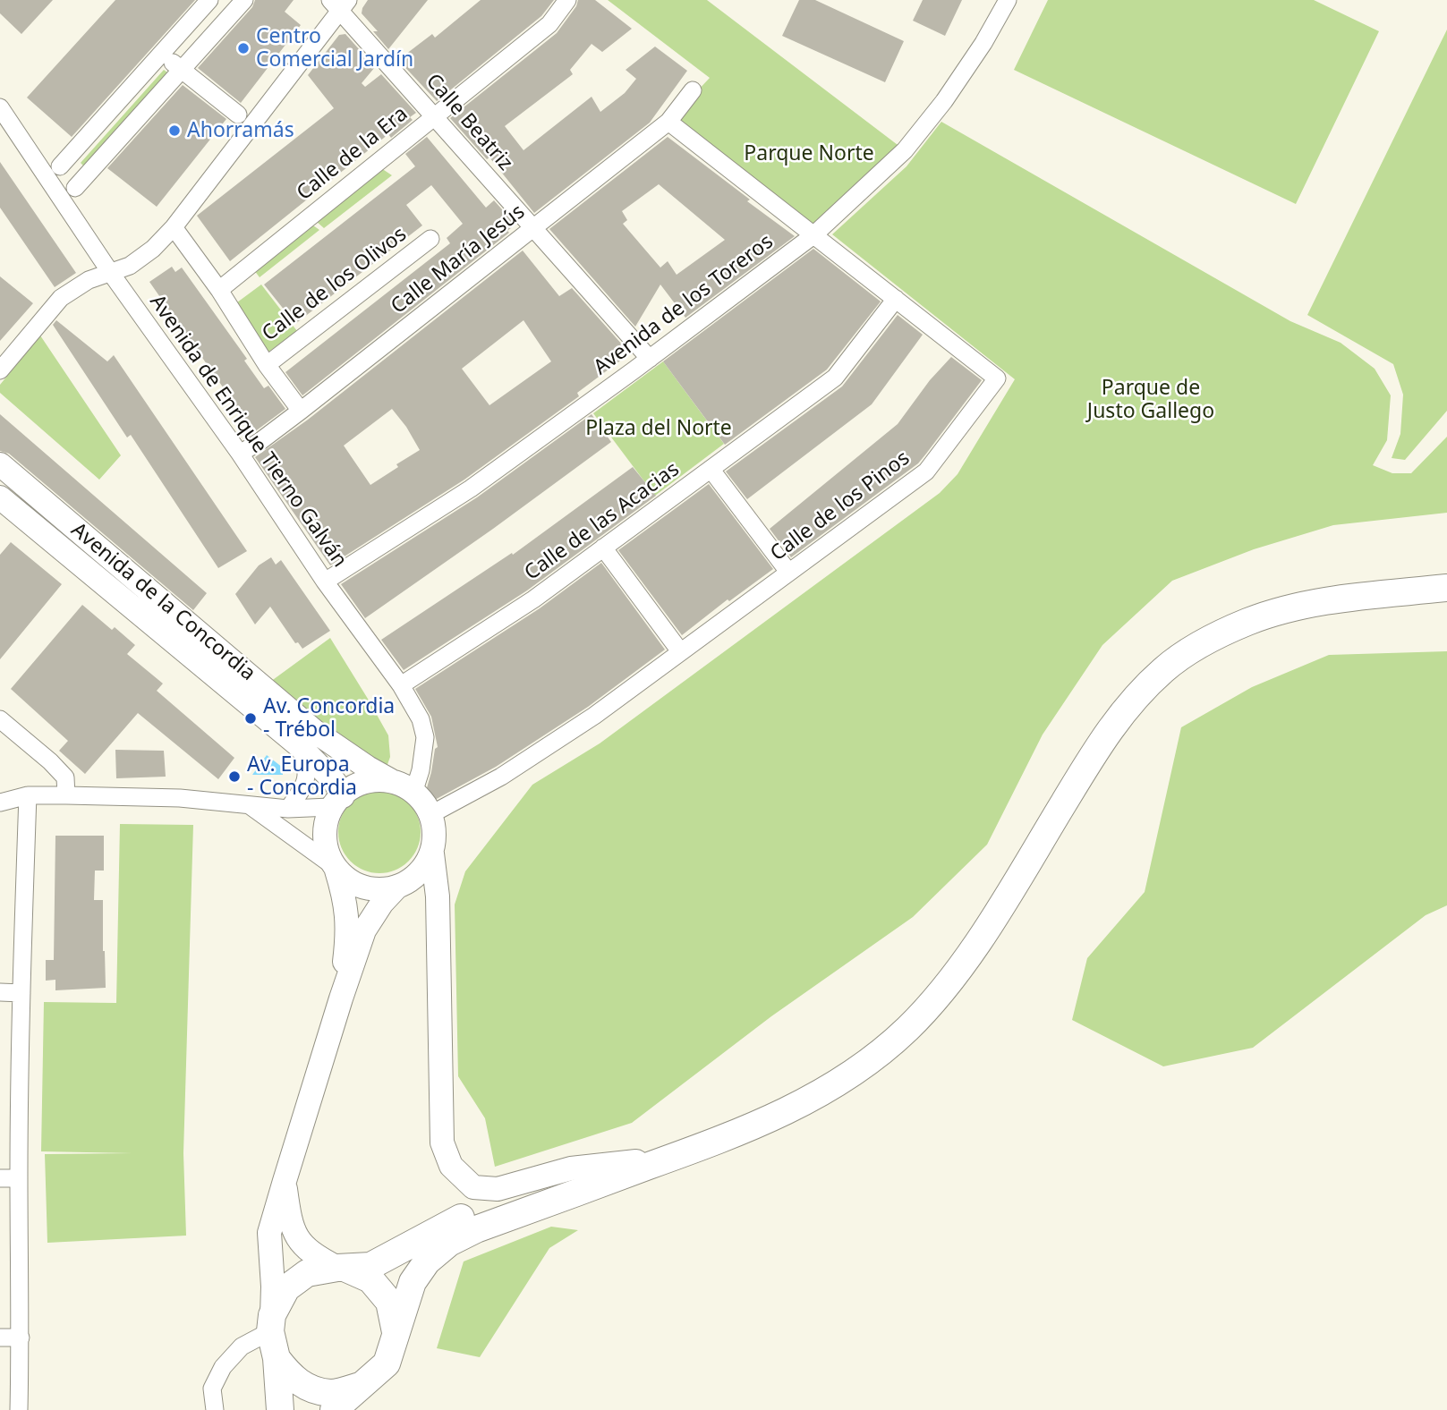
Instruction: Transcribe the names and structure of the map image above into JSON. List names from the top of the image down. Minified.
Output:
{"streets":{"street":["Calle Beatriz","Calle de la Era","Calle María Jesús","Calle de los Olivos","Avenida de los Toreros","Avenida de Enrique Tierno Galván","Calle de los Pinos","Calle de las Acacias","Avenida de la Concordia"]},"crossings":[["Calle Beatriz","Calle de la Era"],["Calle Beatriz","Calle María Jesús"],["Calle Beatriz","Avenida de los Toreros"],["Calle de la Era","Calle de los Olivos"],["Calle María Jesús","Calle de los Olivos"],["Calle María Jesús","Avenida de Enrique Tierno Galván"],["Calle María Jesús","Calle de los Pinos"],["Avenida de los Toreros","Avenida de Enrique Tierno Galván"],["Avenida de los Toreros","Calle de los Pinos"],["Avenida de Enrique Tierno Galván","Calle de los Pinos"],["Avenida de Enrique Tierno Galván","Calle de las Acacias"],["Avenida de Enrique Tierno Galván","Avenida de la Concordia"],["Calle de los Pinos","Calle de las Acacias"],["Calle de los Pinos","Avenida de la Concordia"]],"parks":["Parque Norte","Parque de Justo Gallego","Plaza del Norte"],"places":["Centro Comercial Jardín","Ahorramás","Av. Concordia - Trébol","Av. Europa - Concordia"]}
